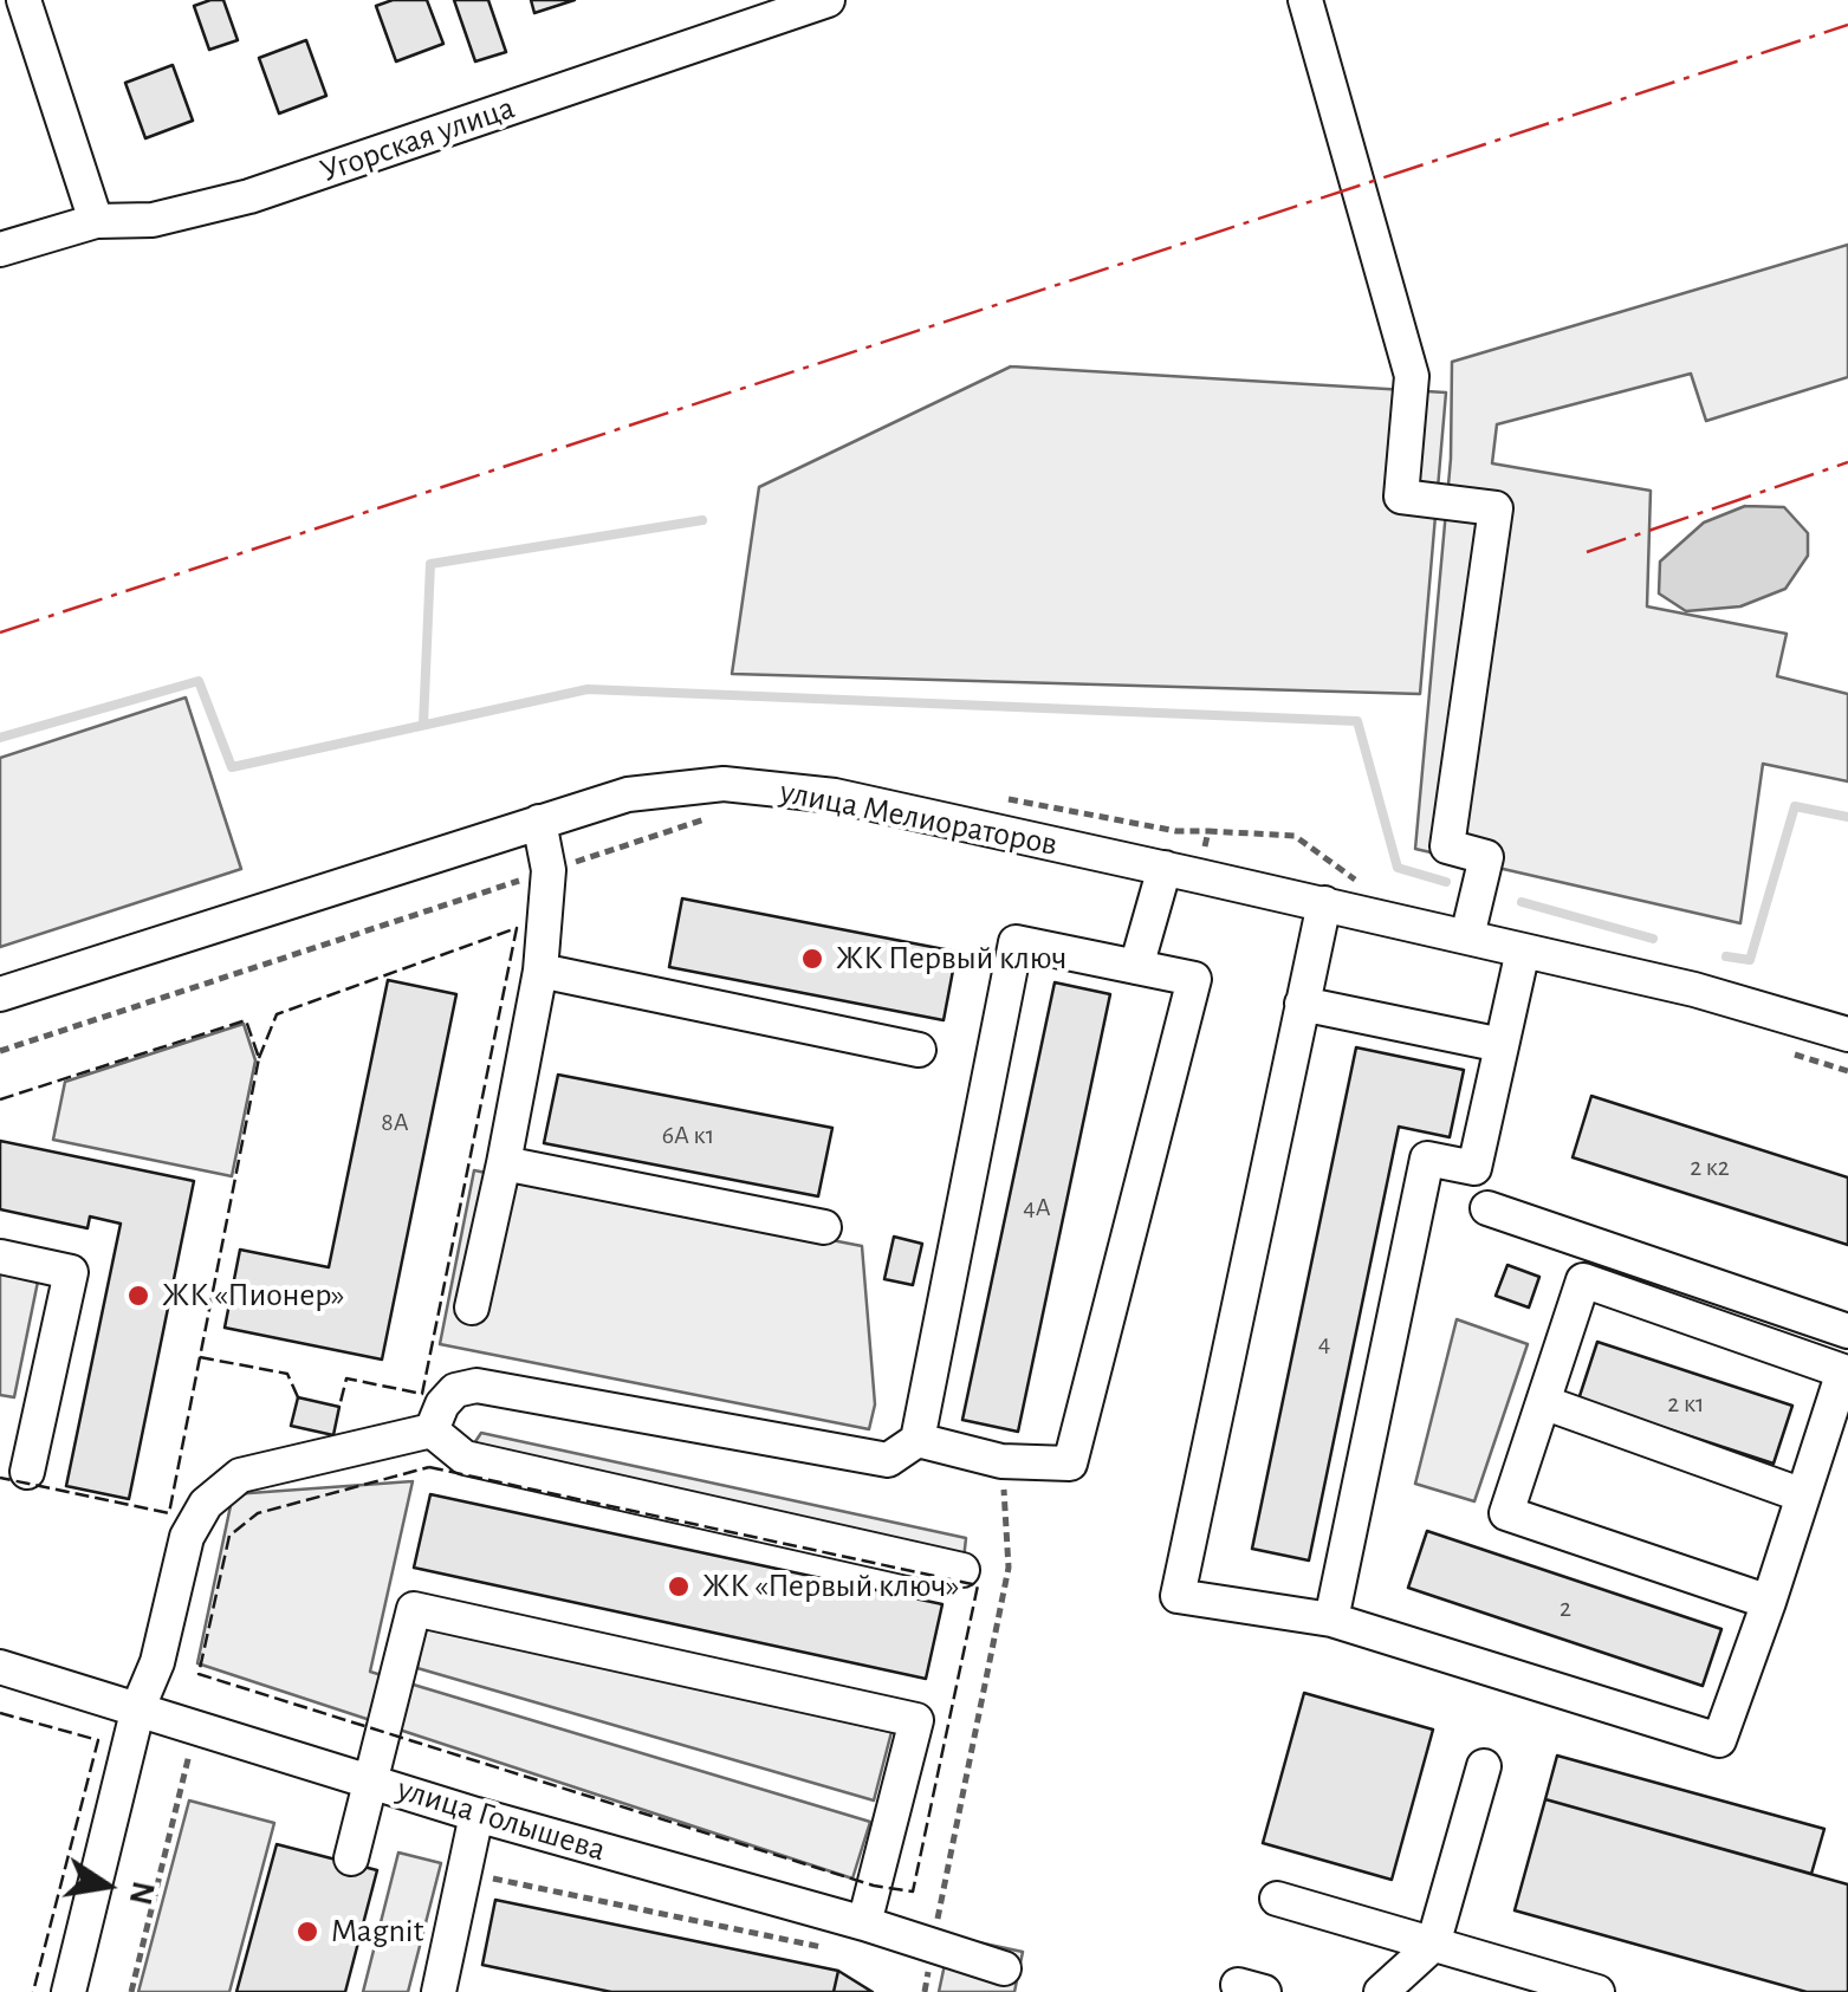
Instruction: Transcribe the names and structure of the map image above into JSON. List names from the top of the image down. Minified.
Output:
{"streets":{"street":["Угорская улица","улица Мелиораторов","улица Голышева"]},"places":["ЖК Первый ключ","ЖК «Пионер»","ЖК «Первый ключ»","Magnit"],"house_numbers":["8А","6А к1","2 к2","4А","4","2 к1","2"],"north":"right"}
